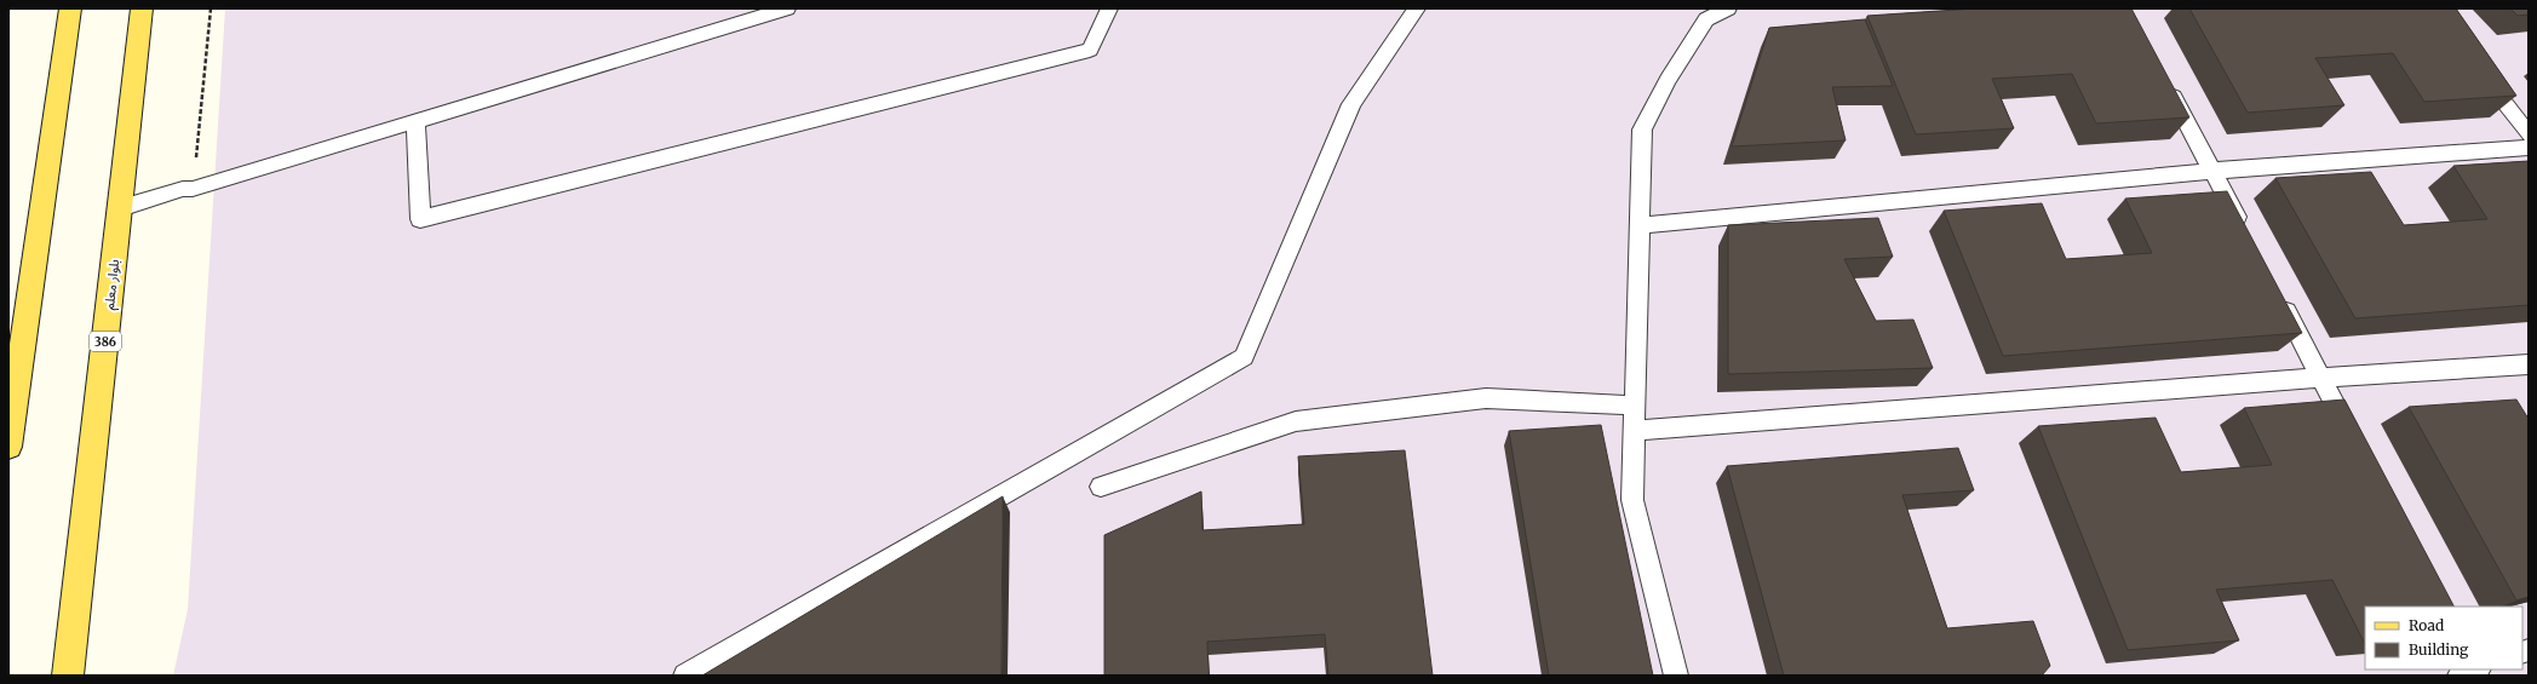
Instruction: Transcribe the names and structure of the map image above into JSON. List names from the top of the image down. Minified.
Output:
{"streets":{"main road":["بلوار معلم","386"]},"legend":["Road","Building"]}
